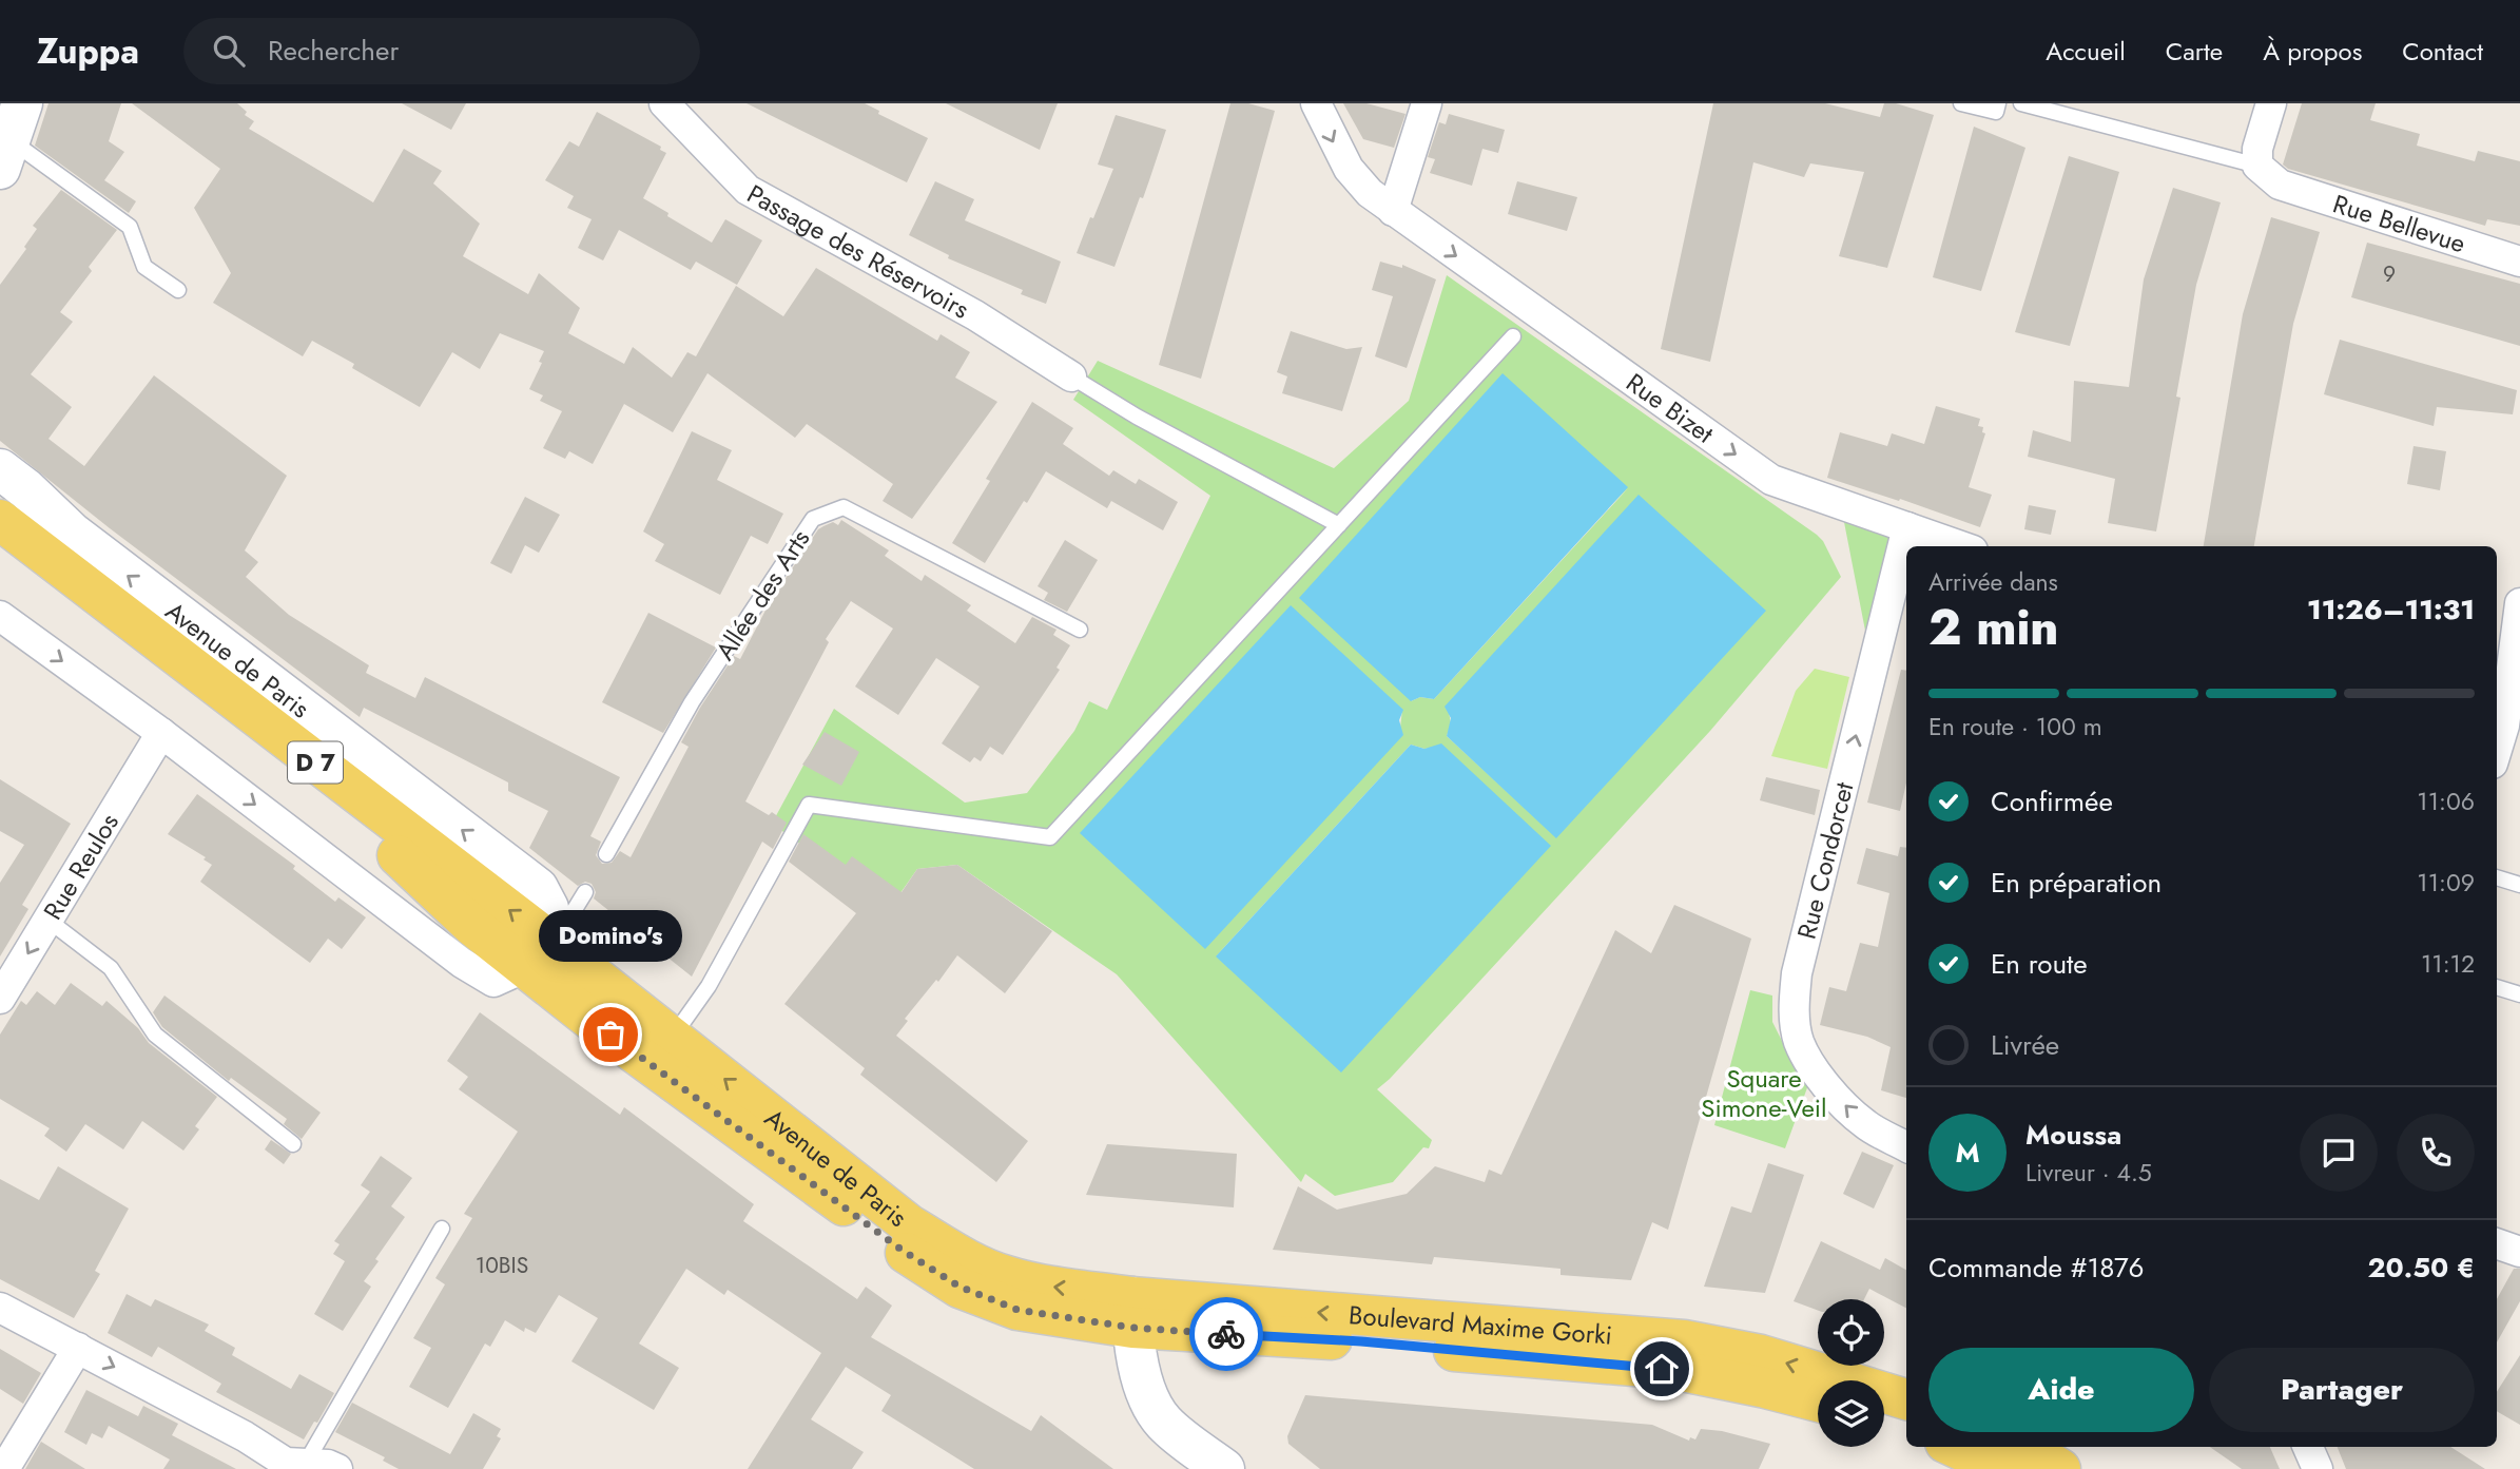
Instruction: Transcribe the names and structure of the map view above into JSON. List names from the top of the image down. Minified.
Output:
{"streets":{"main road":["Avenue de Paris","D 7","Boulevard Maxime Gorki"],"street":["Rue Bellevue","Passage des Réservoirs","Rue Bizet","Rue Condorcet","Rue Reulos"],"lane":["Allée des Arts"]},"crossings":[["Rue Bizet","Rue Condorcet"],["Avenue de Paris","Boulevard Maxime Gorki"]],"one_way":["Rue Bizet","Rue Condorcet"],"parks":["Square Simone-Veil"],"places":["Domino's"],"house_numbers":["9","10BIS"],"page":{"header":"Zuppa","search":"Rechercher","nav":["Accueil","Carte","À propos","Contact"],"heading":["2 min","Arrivée dans","11:26–11:31"],"panel":["Moussa","Livreur · 4.5","Commande #1876","20.50 €"],"bar":"En route · 100 m","list":[["Confirmée","11:06"],["En préparation","11:09"],["En route","11:12"],"Livrée"],"bubble":"Domino's","round":"M","buttons":["Aide","Partager"]}}
